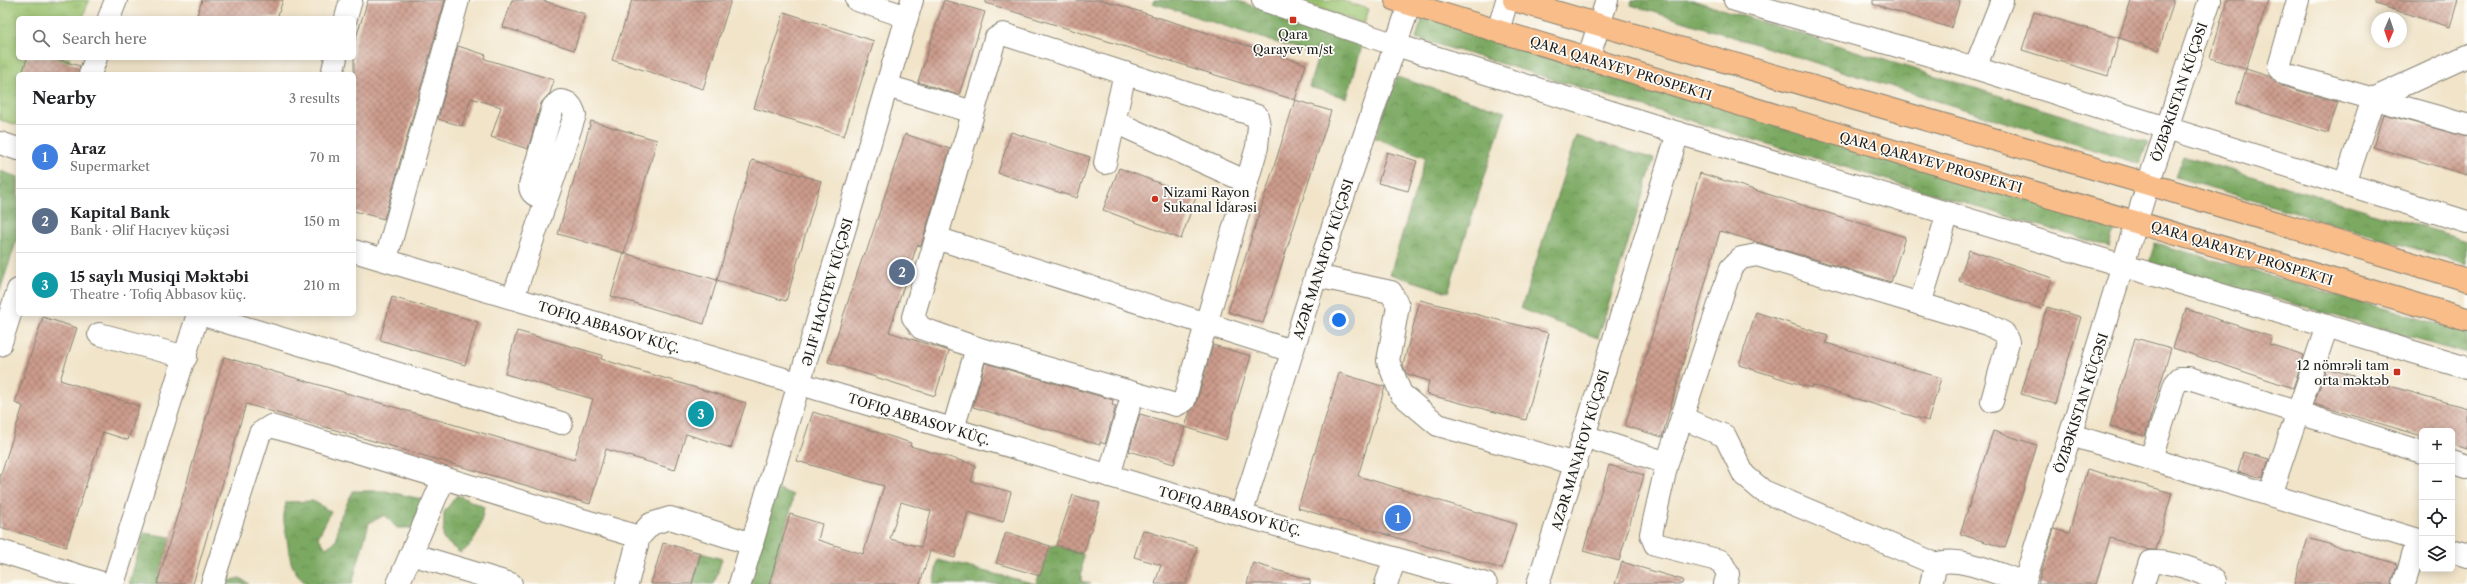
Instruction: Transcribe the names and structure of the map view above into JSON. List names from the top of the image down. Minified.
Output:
{"streets":{"main road":["QARA QARAYEV PROSPEKTI"],"street":["ÖZBƏKISTAN KÜÇƏSI","AZƏR MANAFOV KÜÇƏSI","TOFIQ ABBASOV KÜÇ."]},"crossings":[["QARA QARAYEV PROSPEKTI","ÖZBƏKISTAN KÜÇƏSI"],["QARA QARAYEV PROSPEKTI","AZƏR MANAFOV KÜÇƏSI"],["AZƏR MANAFOV KÜÇƏSI","TOFIQ ABBASOV KÜÇ."]],"places":{"transit":["Qara Qarayev m/st","12 nömrəli tam orta məktəb"],"other":["Nizami Rayon Sukanal İdarəsi"]},"north":"bottom","page":{"search":"Search here","heading":["Nearby","3 results"],"list":[{"mark":"1","name":"Araz","note":"Supermarket","value":"70 m"},{"mark":"2","name":"Kapital Bank","note":"Bank · Əlif Hacıyev küçəsi","value":"150 m"},{"mark":"3","name":"15 saylı Musiqi Məktəbi","note":"Theatre · Tofiq Abbasov küç.","value":"210 m"}],"pins":["2","3","1"],"map_buttons":["+","−"]}}
